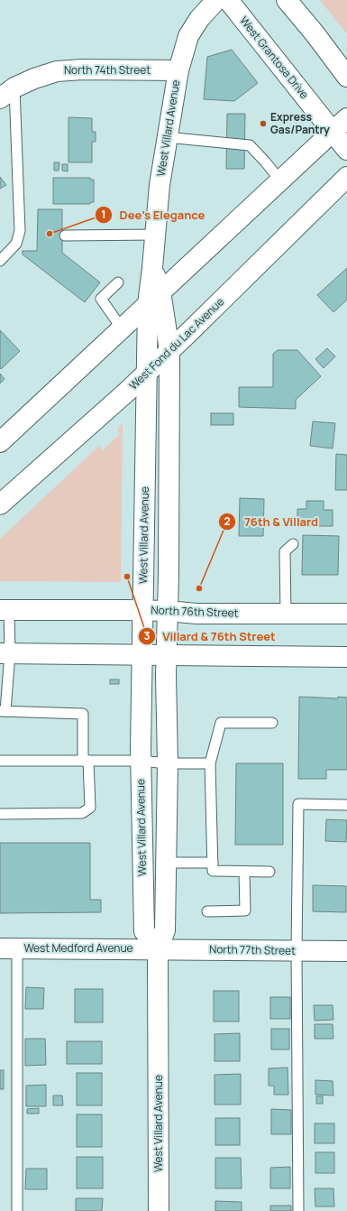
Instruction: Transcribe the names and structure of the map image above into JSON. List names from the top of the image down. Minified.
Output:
{"streets":{"street":["West Grantosa Drive","North 74th Street","West Villard Avenue","West Fond du Lac Avenue","North 76th Street","West Medford Avenue","North 77th Street"]},"crossings":[["North 74th Street","West Villard Avenue"],["West Villard Avenue","West Fond du Lac Avenue"],["West Villard Avenue","North 76th Street"],["West Villard Avenue","West Medford Avenue"],["West Villard Avenue","North 77th Street"],["West Medford Avenue","North 77th Street"]],"places":["Express Gas/Pantry","Dee's Elegance","Villard & 76th Street","76th & Villard"]}
